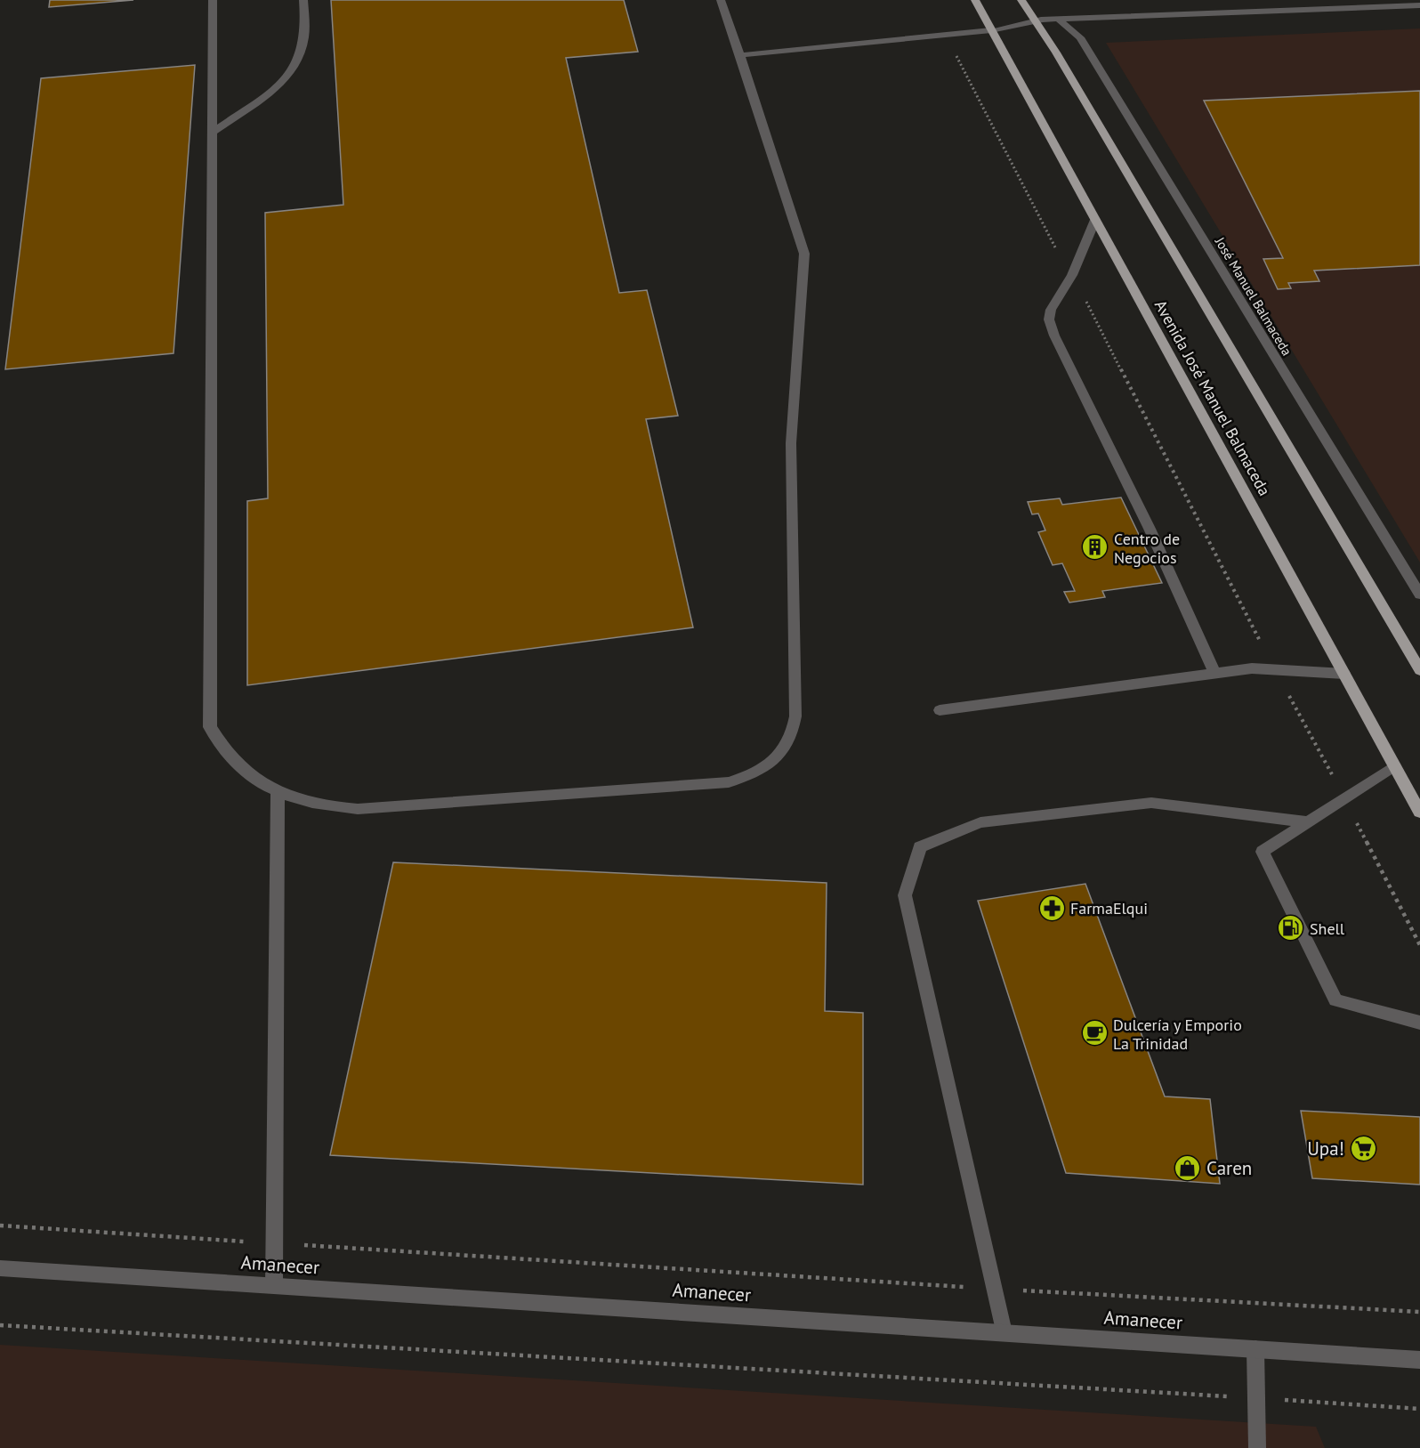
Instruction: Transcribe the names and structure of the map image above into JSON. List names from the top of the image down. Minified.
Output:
{"streets":{"main road":["Avenida José Manuel Balmaceda"],"street":["José Manuel Balmaceda","Amanecer"]},"places":{"building":["Centro de Negocios"],"pharmacy":["FarmaElqui"],"fuel station":["Shell"],"cafe":["Dulcería y Emporio La Trinidad"],"supermarket":["Upa!"],"shop":["Caren"]}}
